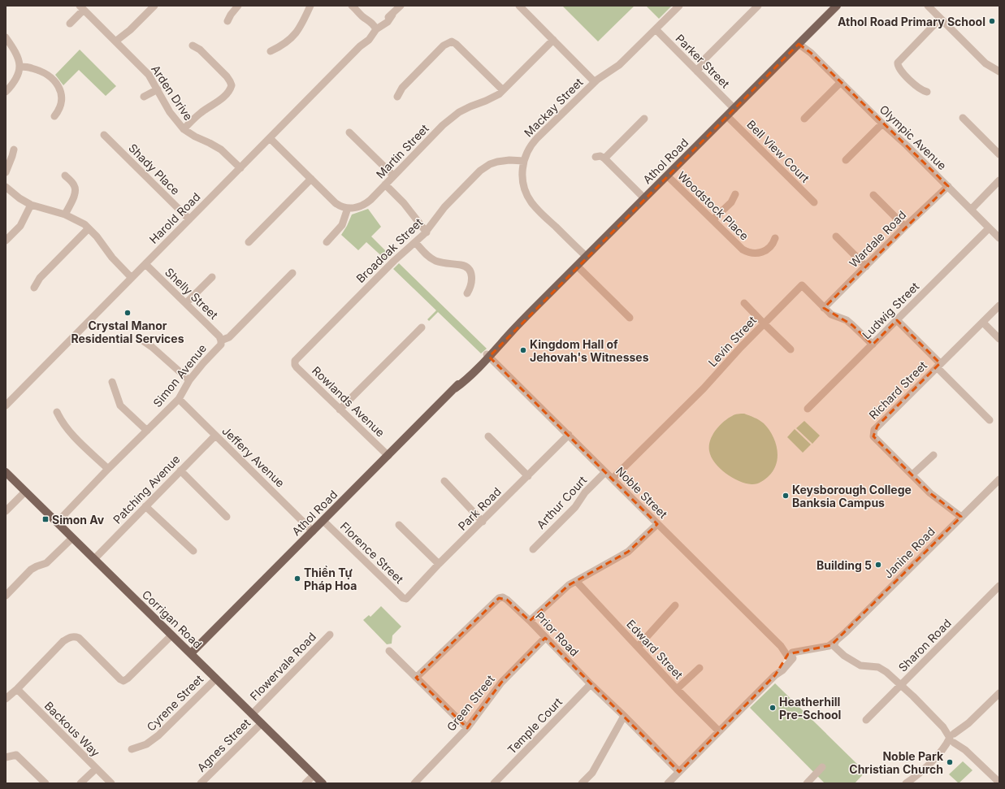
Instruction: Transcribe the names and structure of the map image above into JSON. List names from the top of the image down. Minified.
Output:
{"streets":{"main road":["Athol Road","Corrigan Road"],"street":["Parker Street","Arden Drive","Mackay Street","Olympic Avenue","Martin Street","Bell View Court","Shady Place","Woodstock Place","Harold Road","Wardale Road","Broadoak Street","Shelly Street","Ludwig Street","Levin Street","Simon Avenue","Richard Street","Rowlands Avenue","Jeffery Avenue","Patching Avenue","Noble Street","Arthur Court","Park Road","Florence Street","Janine Road","Prior Road","Sharon Road","Edward Street","Flowervale Road","Cyrene Street","Green Street","Temple Court","Backous Way","Agnes Street"]},"crossings":[["Parker Street","Mackay Street"],["Parker Street","Athol Road"],["Arden Drive","Harold Road"],["Mackay Street","Athol Road"],["Mackay Street","Broadoak Street"],["Olympic Avenue","Athol Road"],["Olympic Avenue","Wardale Road"],["Olympic Avenue","Ludwig Street"],["Bell View Court","Athol Road"],["Athol Road","Woodstock Place"],["Athol Road","Rowlands Avenue"],["Athol Road","Jeffery Avenue"],["Athol Road","Noble Street"],["Athol Road","Florence Street"],["Athol Road","Corrigan Road"],["Shady Place","Harold Road"],["Harold Road","Shelly Street"],["Wardale Road","Levin Street"],["Broadoak Street","Rowlands Avenue"],["Shelly Street","Simon Avenue"],["Ludwig Street","Levin Street"],["Levin Street","Noble Street"],["Simon Avenue","Jeffery Avenue"],["Simon Avenue","Corrigan Road"],["Richard Street","Janine Road"],["Jeffery Avenue","Patching Avenue"],["Patching Avenue","Corrigan Road"],["Noble Street","Arthur Court"],["Noble Street","Park Road"],["Park Road","Florence Street"],["Corrigan Road","Flowervale Road"],["Corrigan Road","Cyrene Street"],["Corrigan Road","Agnes Street"],["Prior Road","Green Street"],["Prior Road","Temple Court"]],"places":{"other":["Athol Road Primary School","Crystal Manor Residential Services","Kingdom Hall of Jehovah's Witnesses","Keysborough College Banksia Campus","Building 5","Thiền Tự Pháp Hoa","Heatherhill Pre-School","Noble Park Christian Church"],"transit":["Simon Av"]}}
